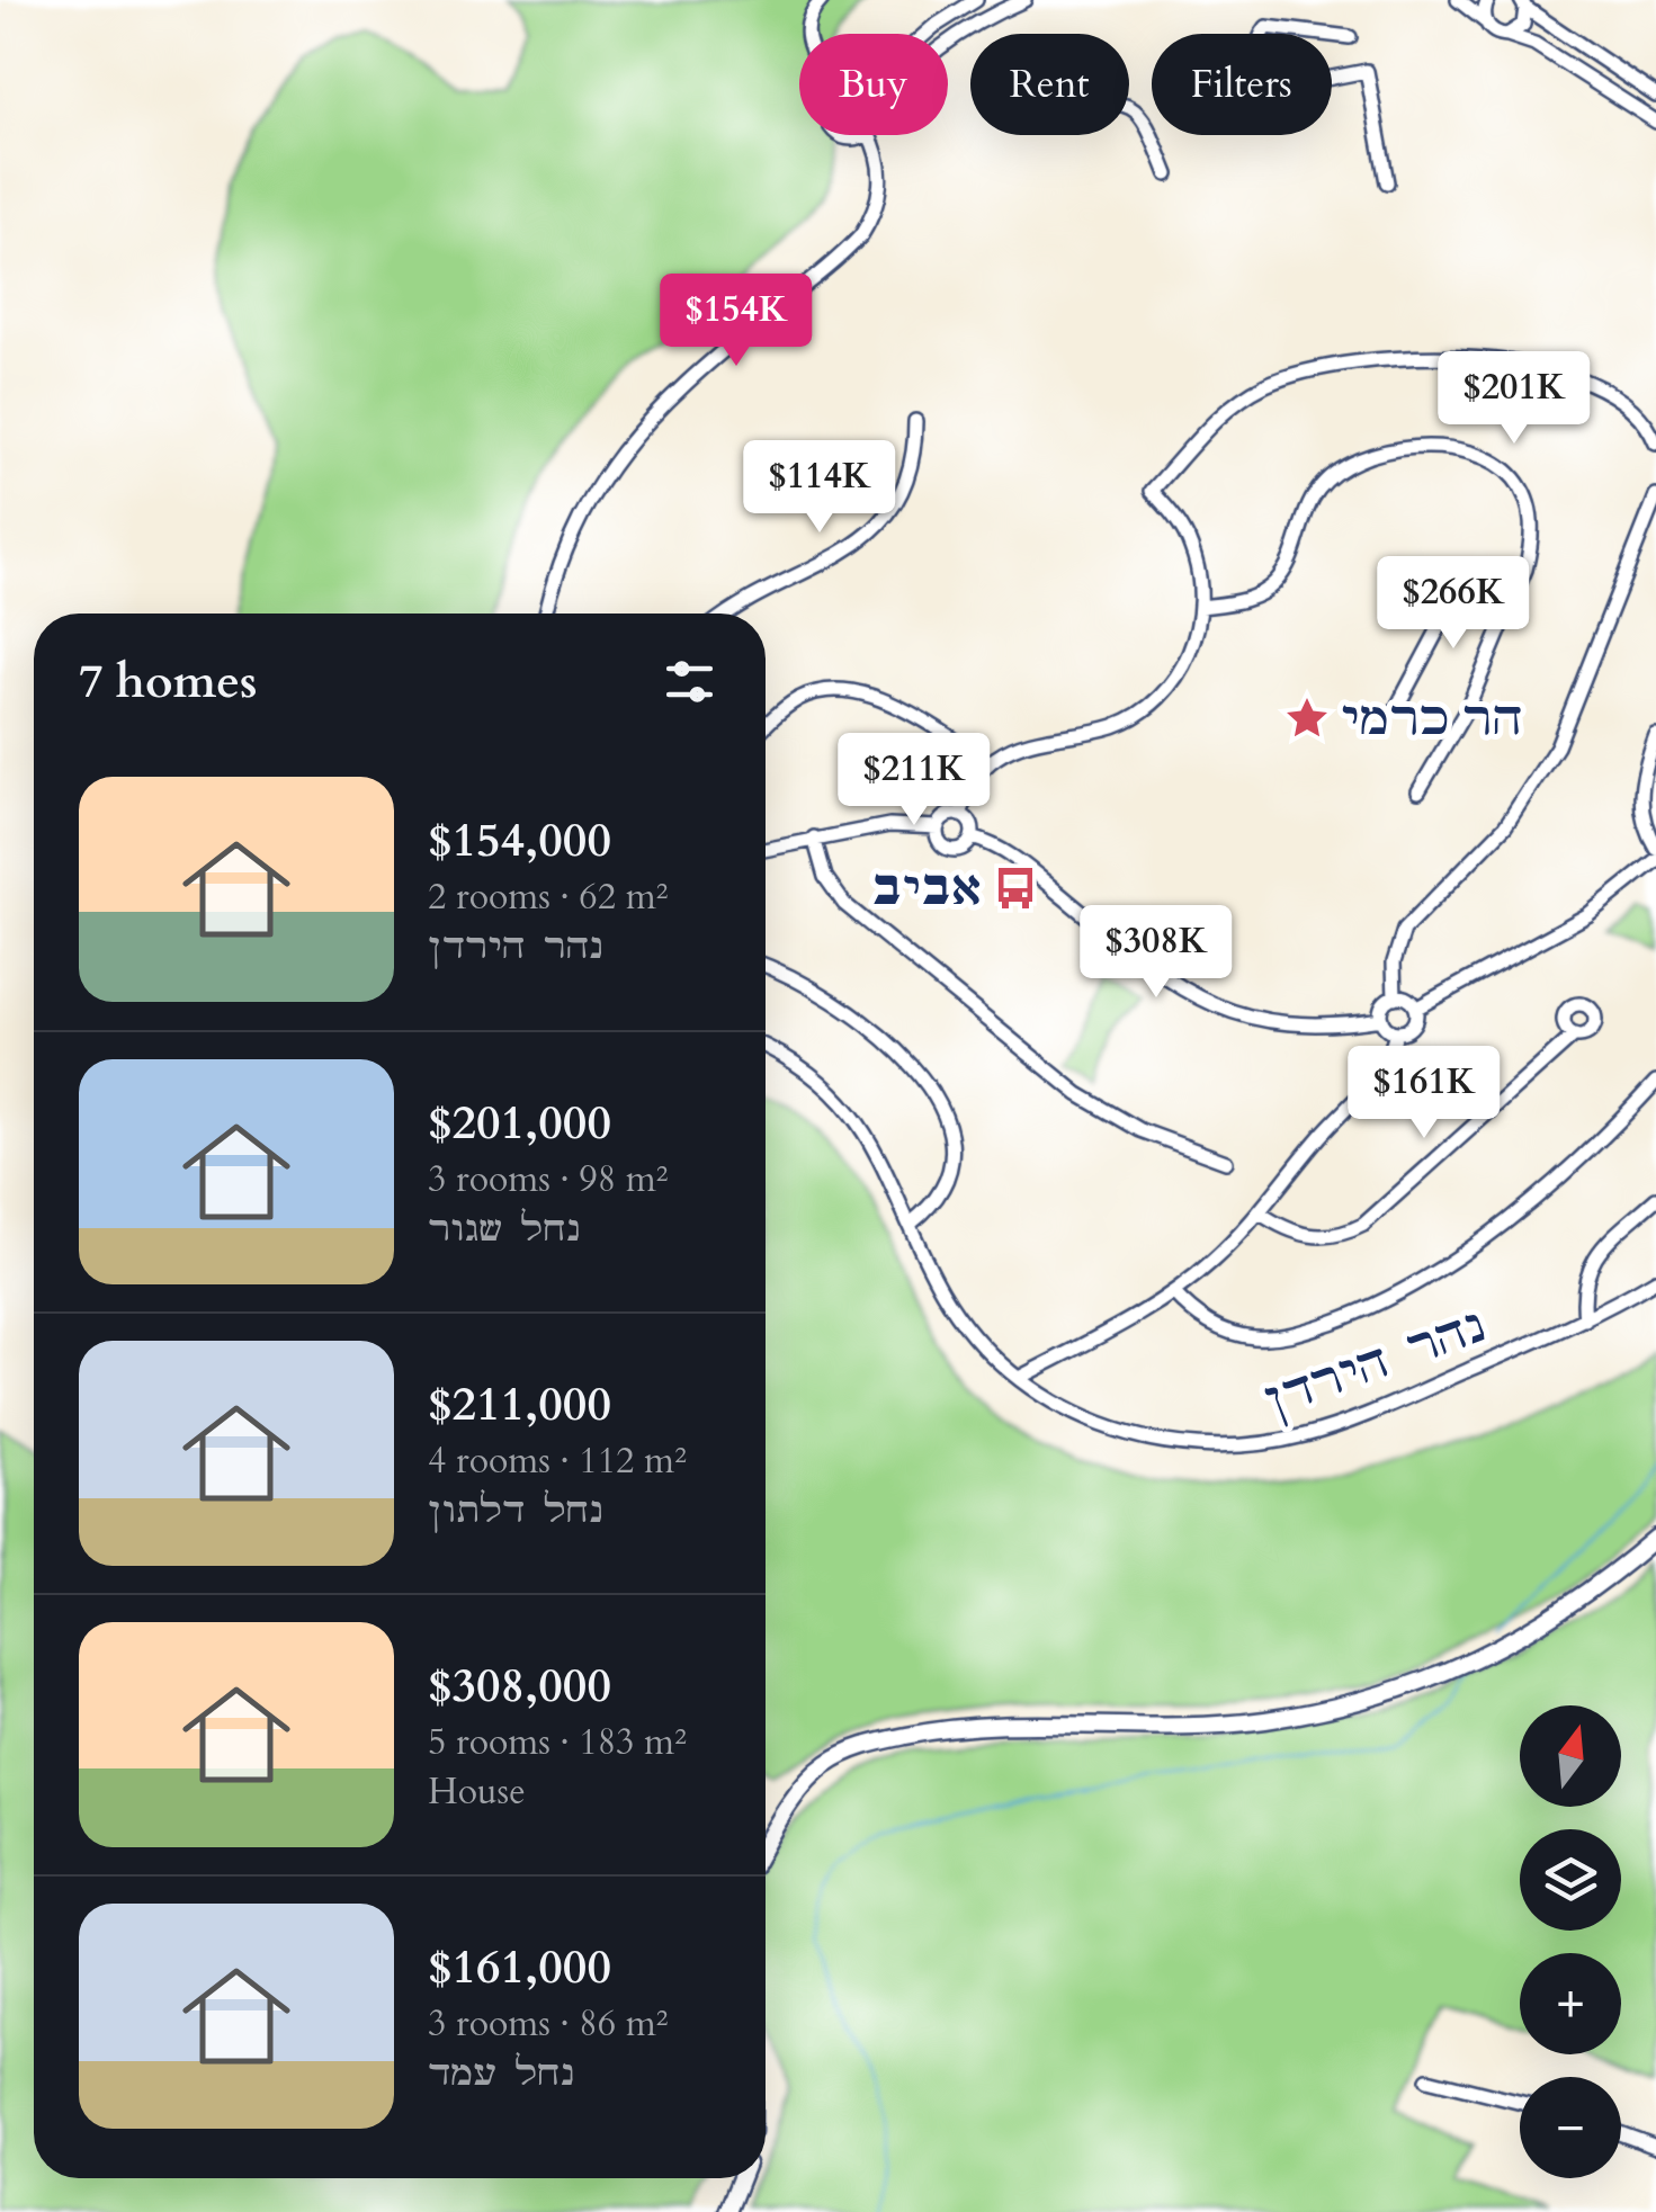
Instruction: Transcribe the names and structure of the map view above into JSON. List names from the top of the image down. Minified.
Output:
{"streets":{"street":["נהר הירדן"]},"places":{"place":["הר כרמי"],"bus stop":["אביב"]},"north":"top","page":{"chip":["Buy","Rent","Filters"],"price":["$154K","$201K","$114K","$266K","$211K","$308K","$161K"],"heading":"7 homes","list":[{"name":"$154,000","note":"2 rooms · 62 m² · נהר הירדן"},{"name":"$201,000","note":"3 rooms · 98 m² · נחל שגור"},{"name":"$211,000","note":"4 rooms · 112 m² · נחל דלתון"},{"name":"$308,000","note":"5 rooms · 183 m² · House"},{"name":"$161,000","note":"3 rooms · 86 m² · נחל עמד"}],"map_buttons":["+","−"]}}
